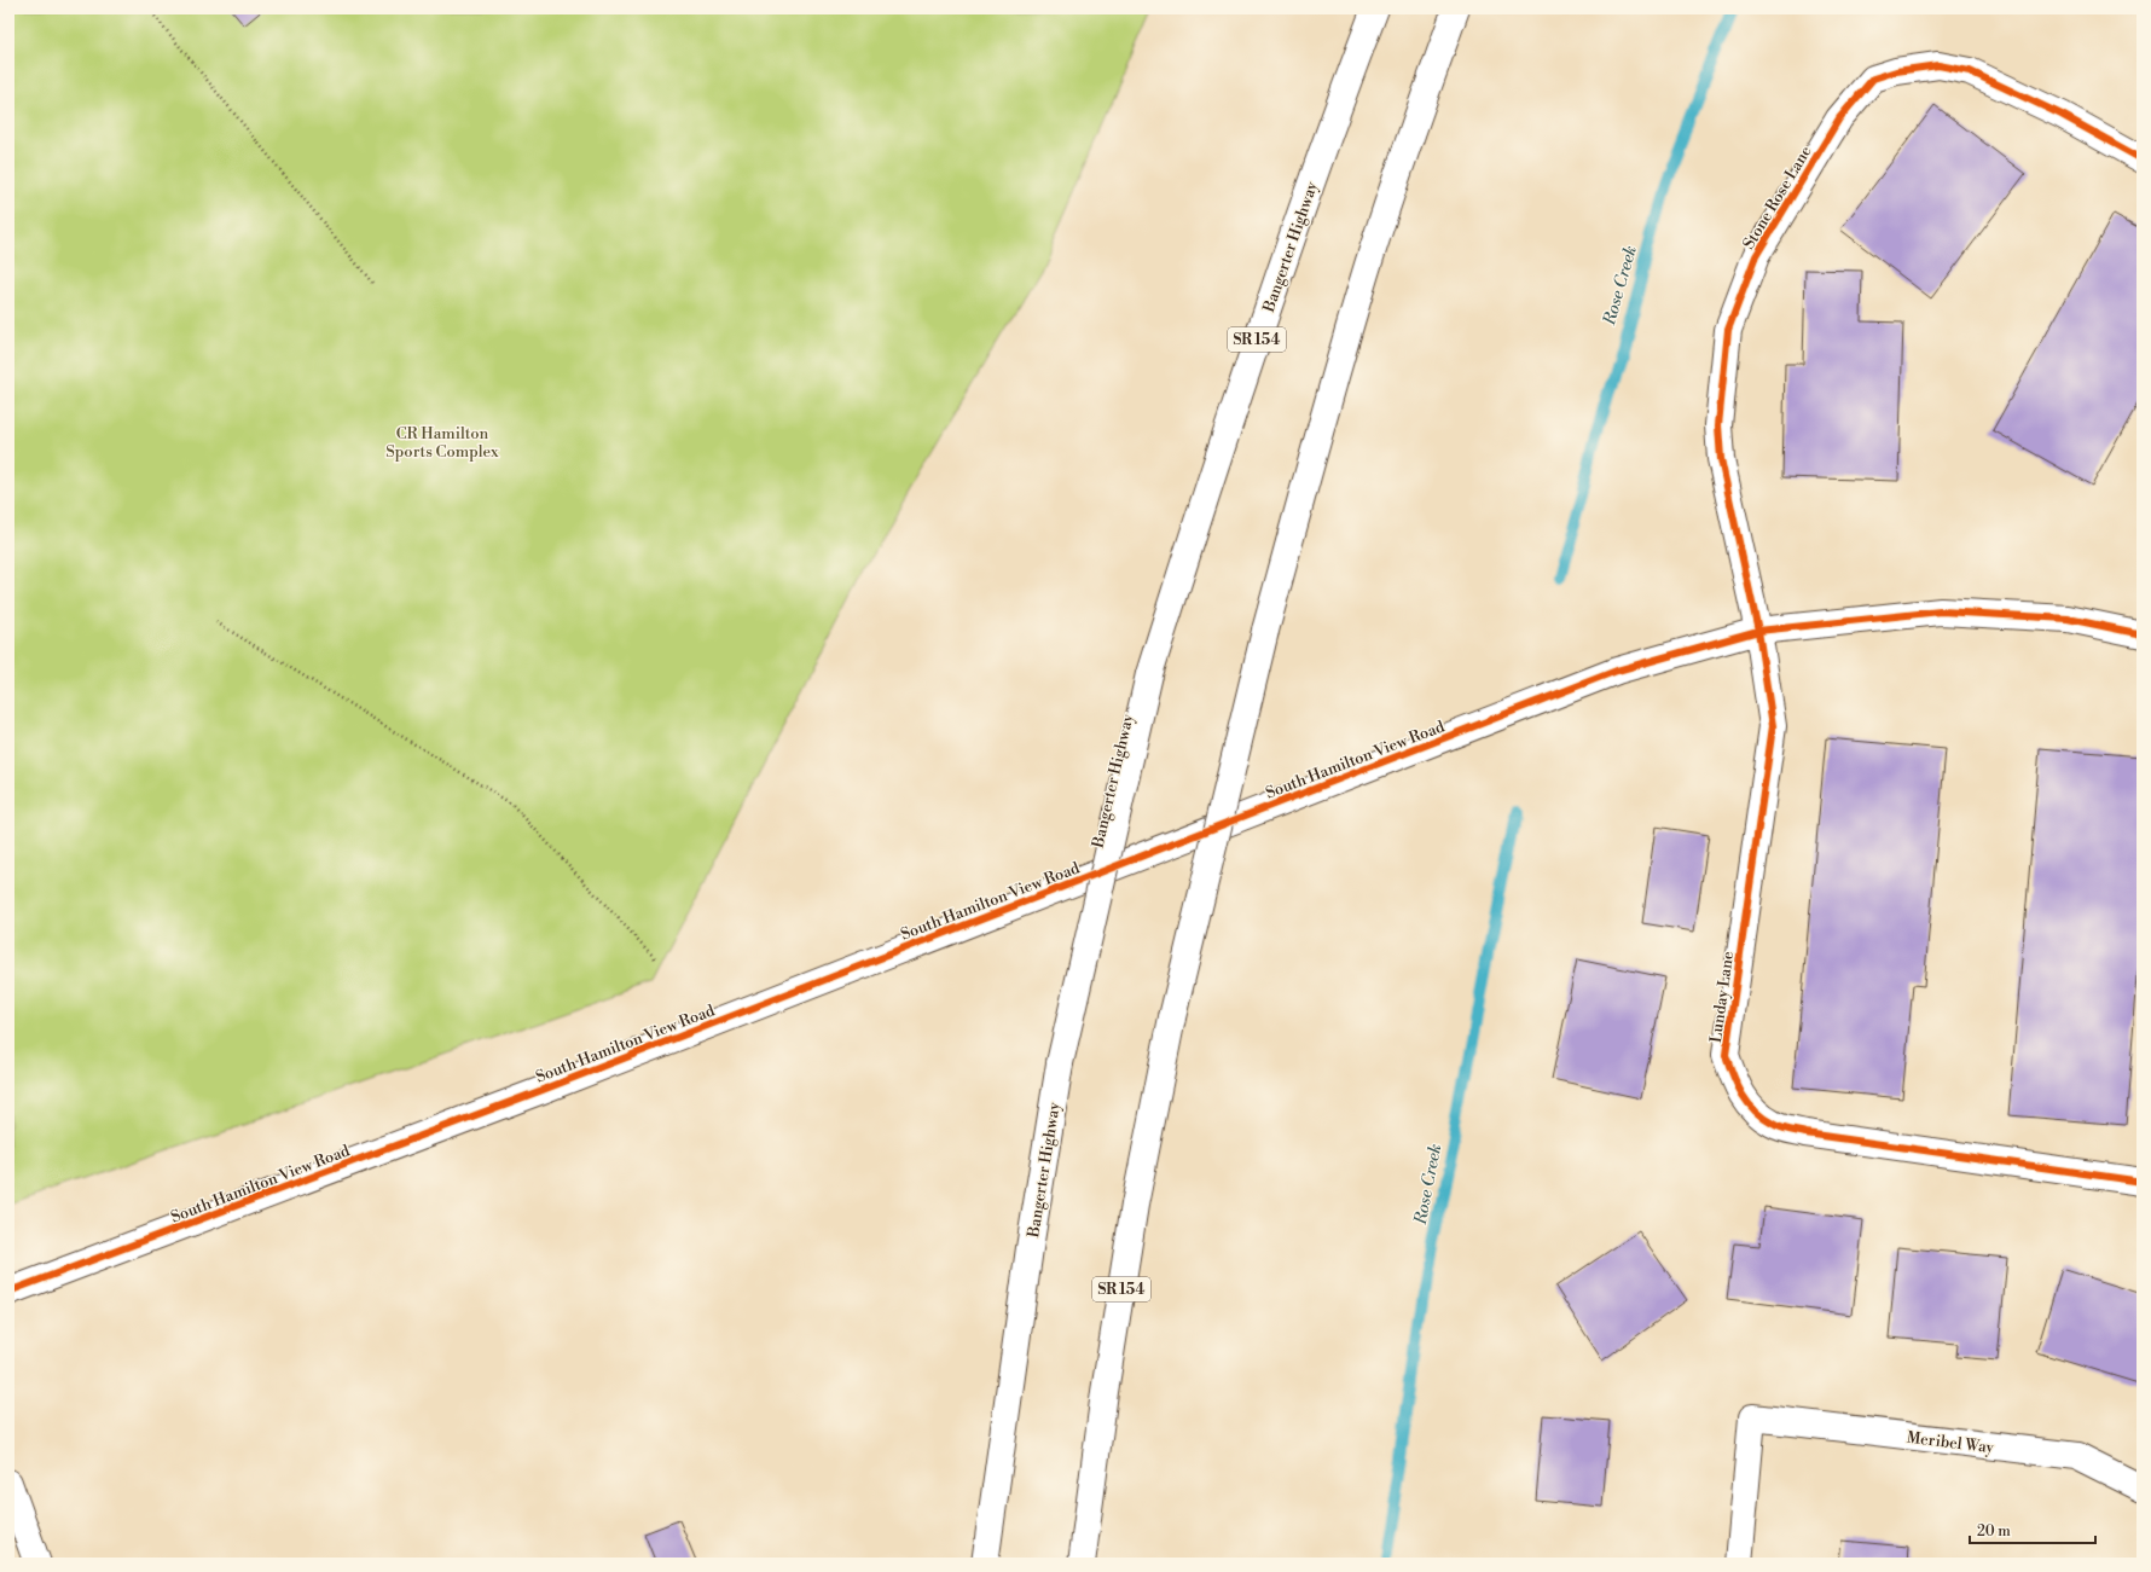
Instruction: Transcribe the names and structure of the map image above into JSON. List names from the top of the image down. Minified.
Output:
{"streets":{"main road":["Stone Rose Lane","Bangerter Highway","SR 154","South Hamilton View Road","Lunday Lane","Meribel Way"]},"crossings":[["Stone Rose Lane","South Hamilton View Road"],["Stone Rose Lane","Lunday Lane"],["South Hamilton View Road","Lunday Lane"]],"water":["Rose Creek"],"parks":["CR Hamilton Sports Complex"],"scale_bar":"20 m"}
